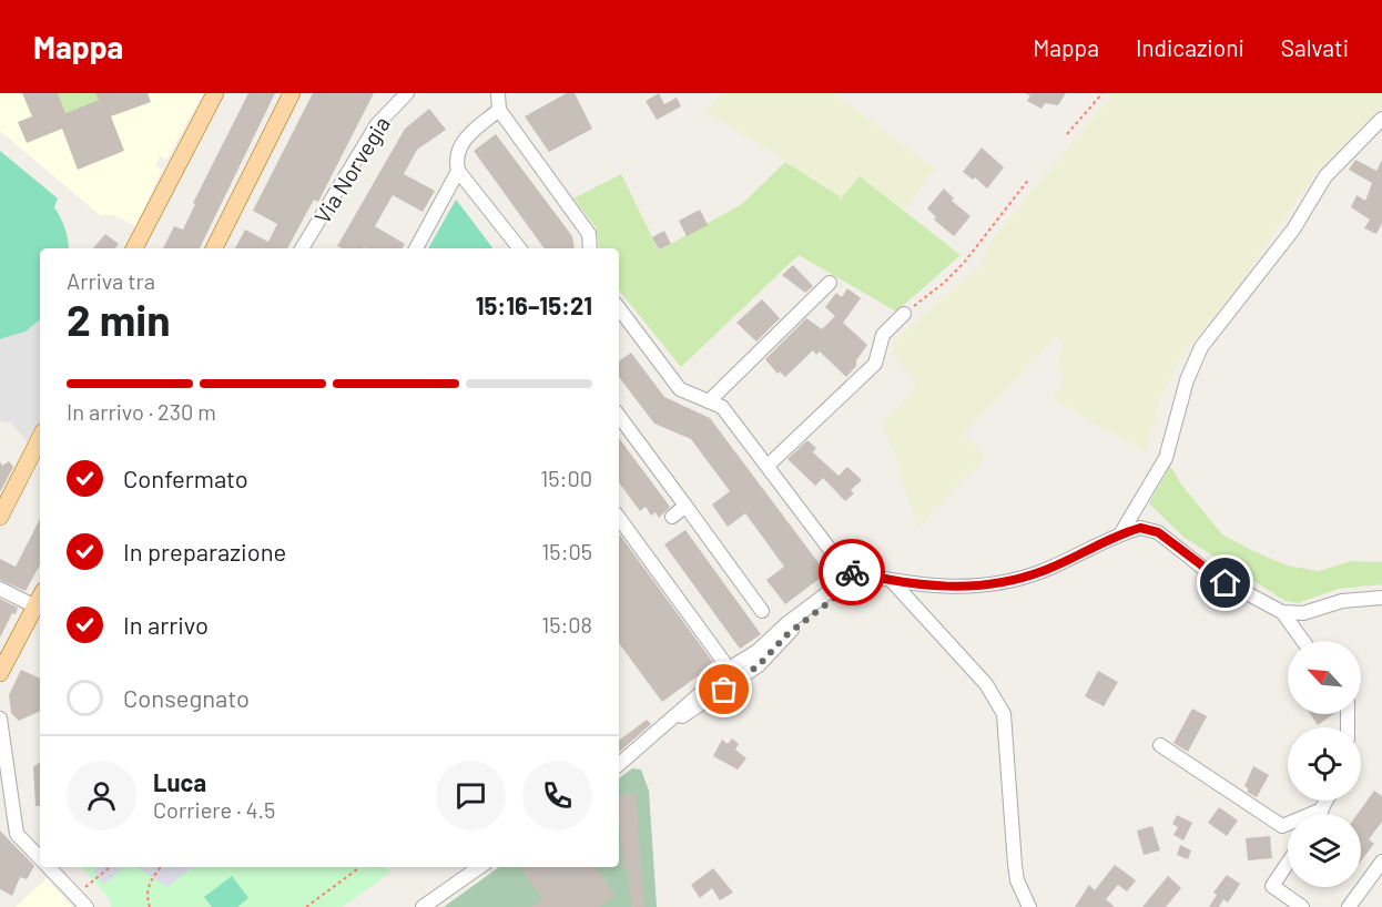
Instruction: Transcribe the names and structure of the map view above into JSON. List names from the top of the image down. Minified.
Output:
{"streets":{"street":["Via Norvegia"]},"north":"top left","page":{"header":"Mappa","nav":["Mappa","Indicazioni","Salvati"],"heading":["2 min","Arriva tra","15:16–15:21"],"panel":["Luca","Corriere · 4.5"],"bar":"In arrivo · 230 m","list":[["Confermato","15:00"],["In preparazione","15:05"],["In arrivo","15:08"],"Consegnato"]}}
